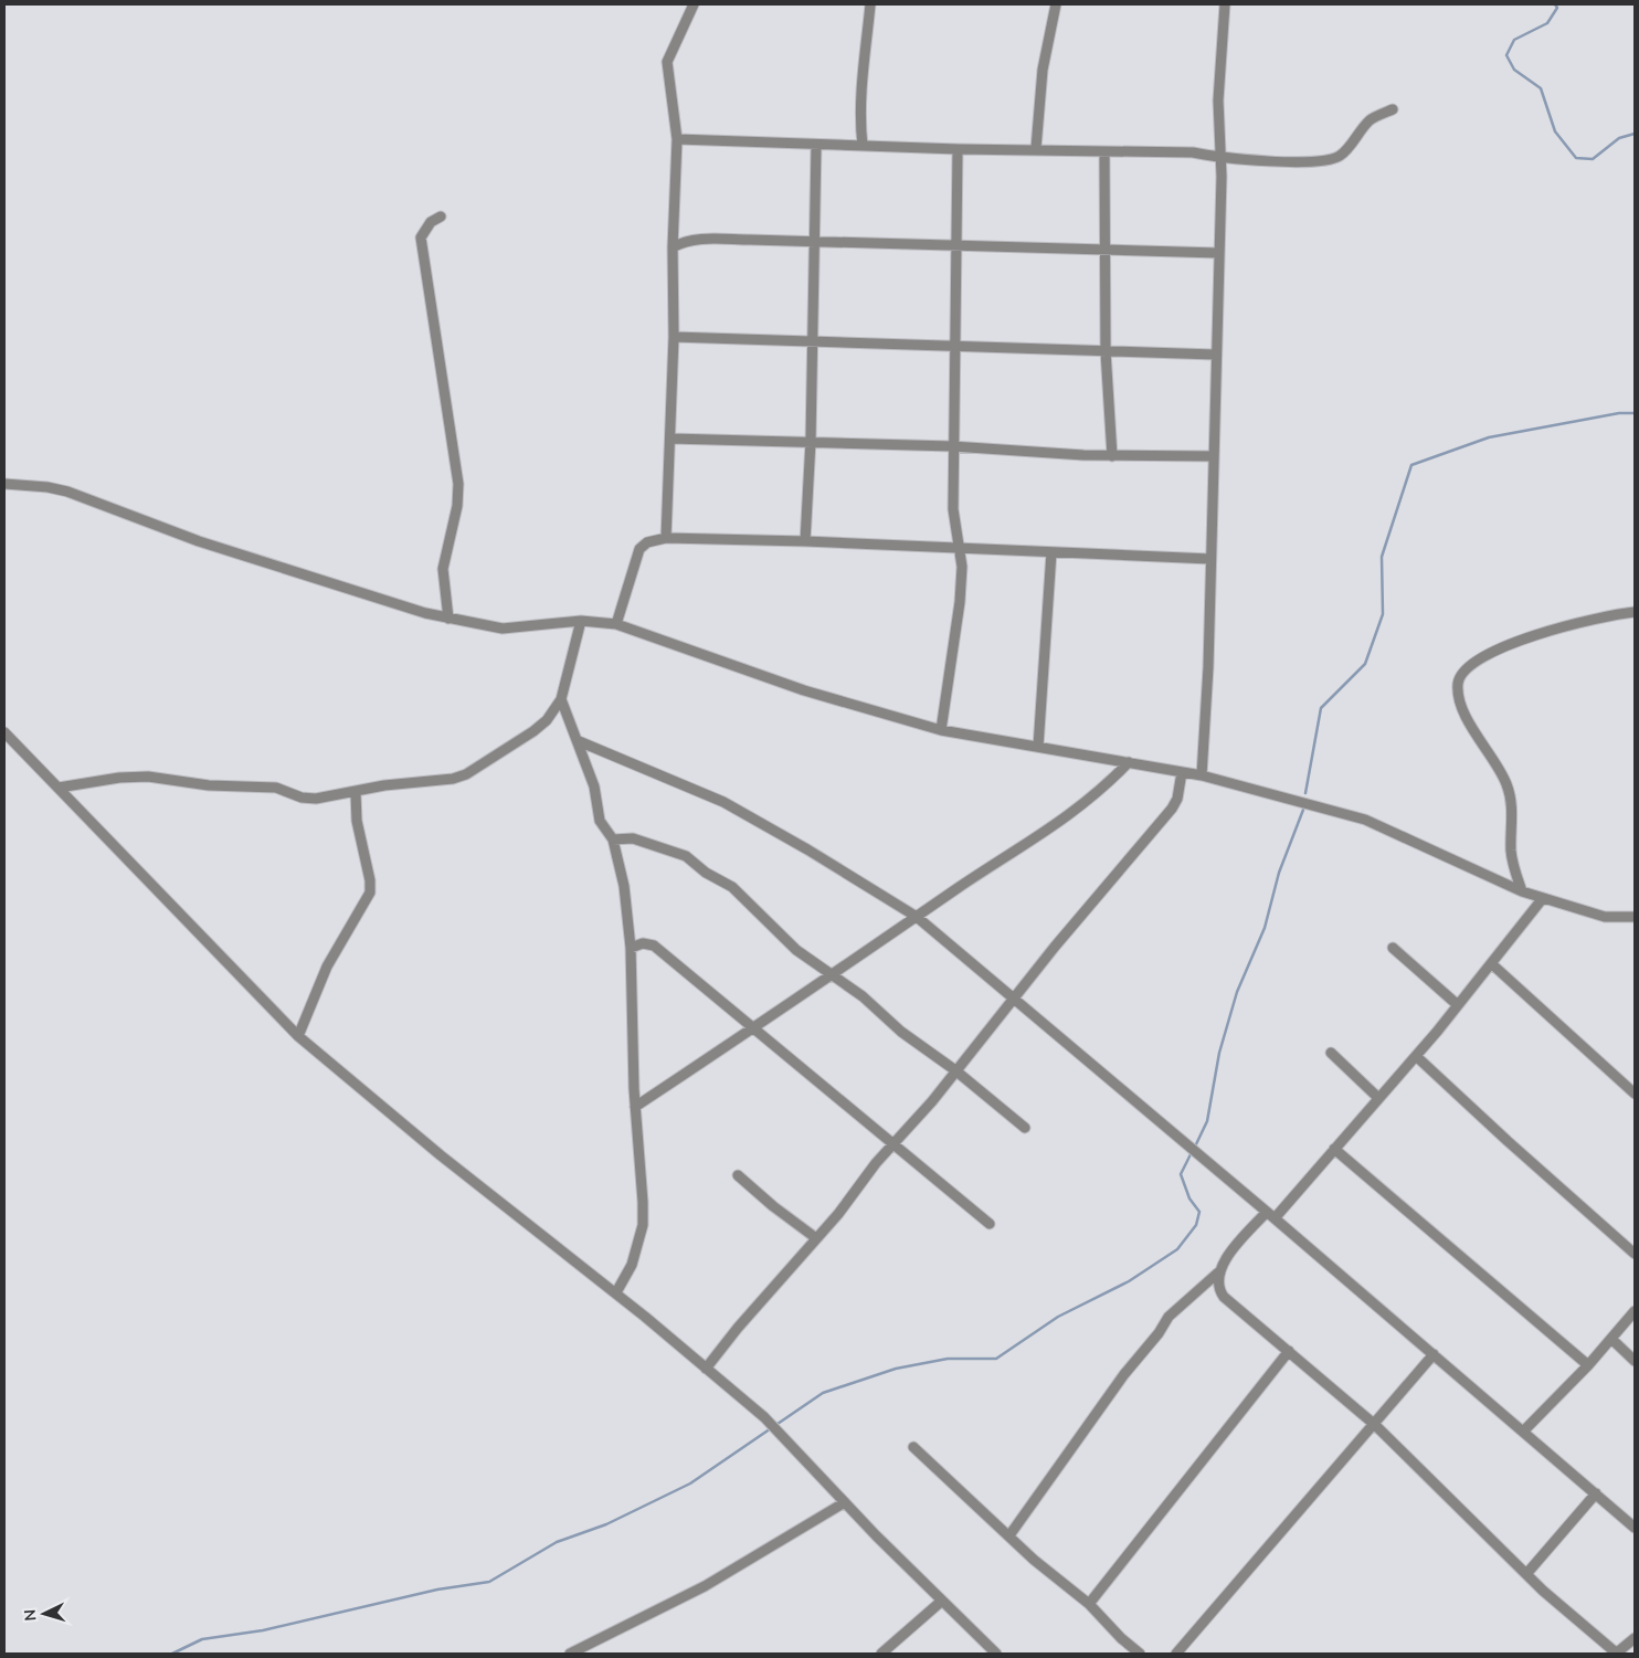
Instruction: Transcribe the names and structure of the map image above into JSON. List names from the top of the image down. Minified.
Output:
{"north":"left"}
